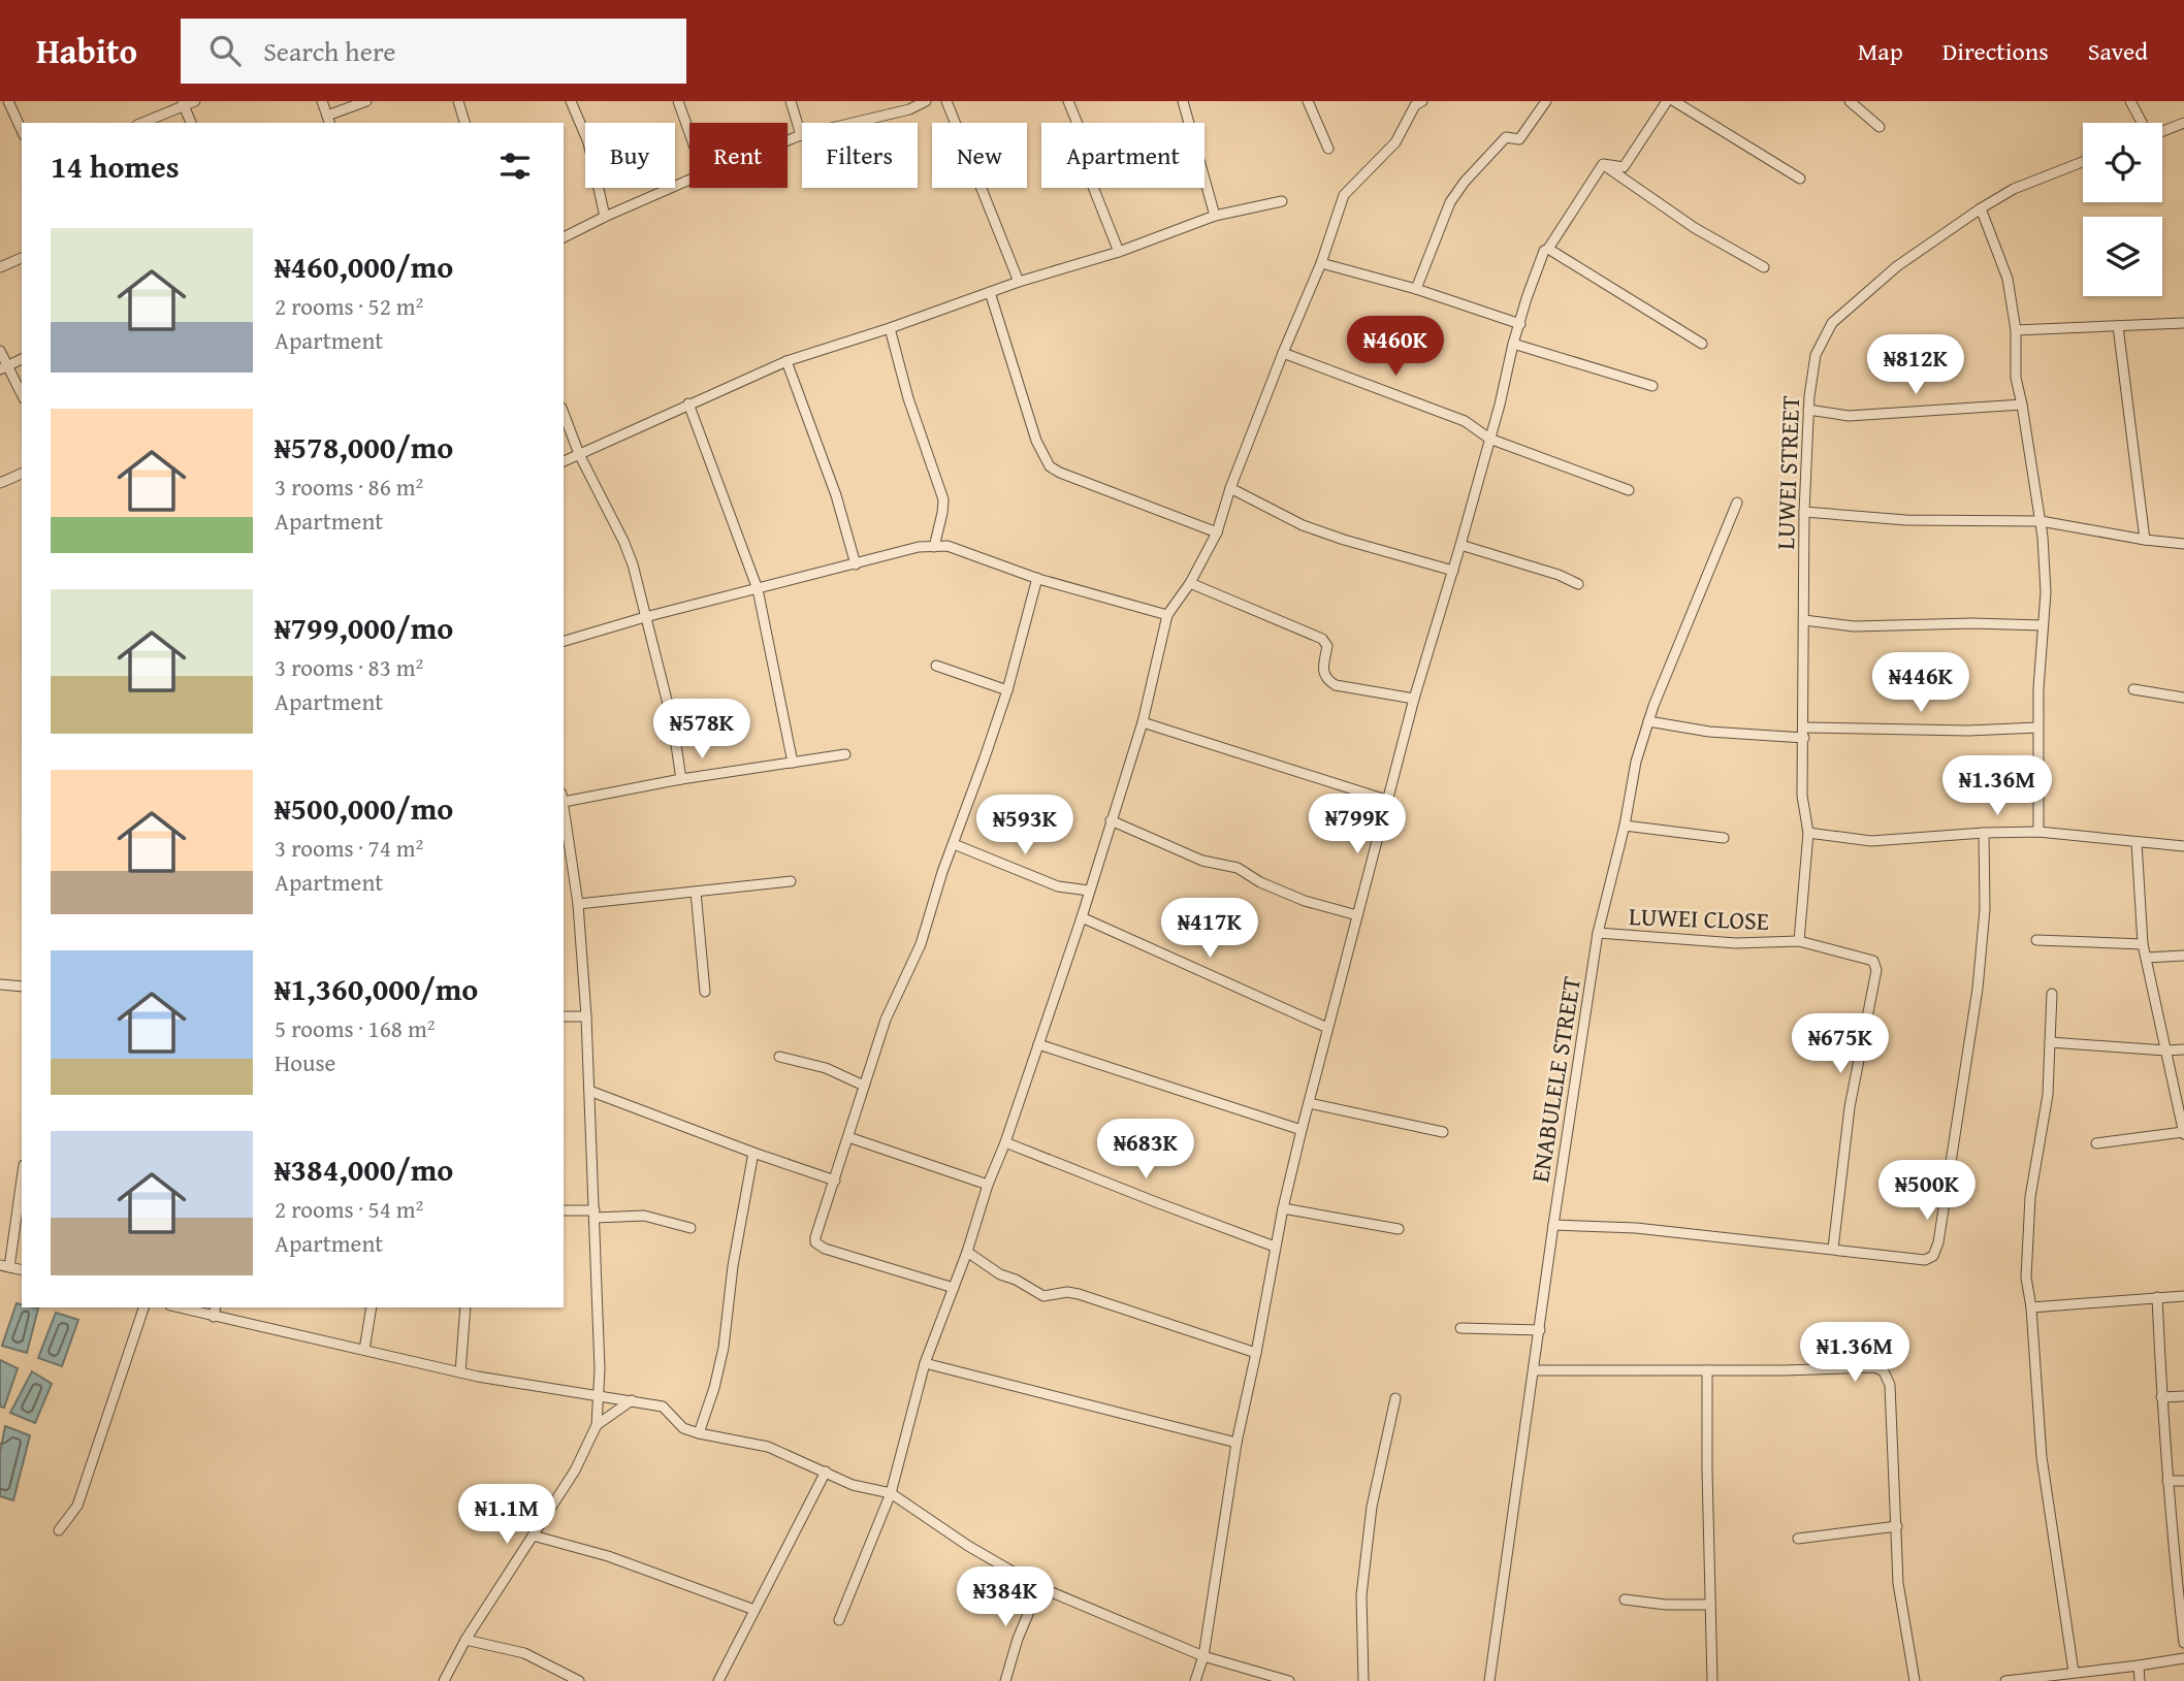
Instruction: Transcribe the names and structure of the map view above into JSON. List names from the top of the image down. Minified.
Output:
{"streets":{"street":["LUWEI STREET","LUWEI CLOSE","ENABULELE STREET"]},"crossings":[["LUWEI STREET","LUWEI CLOSE"],["LUWEI CLOSE","ENABULELE STREET"]],"page":{"header":"Habito","search":"Search here","nav":["Map","Directions","Saved"],"chip":["Buy","Rent","Filters","New","Apartment"],"heading":"14 homes","list":[{"name":"₦460,000/mo","note":"2 rooms · 52 m² · Apartment"},{"name":"₦578,000/mo","note":"3 rooms · 86 m² · Apartment"},{"name":"₦799,000/mo","note":"3 rooms · 83 m² · Apartment"},{"name":"₦500,000/mo","note":"3 rooms · 74 m² · Apartment"},{"name":"₦1,360,000/mo","note":"5 rooms · 168 m² · House"},{"name":"₦384,000/mo","note":"2 rooms · 54 m² · Apartment"}],"price":["₦460K","₦812K","₦446K","₦578K","₦1.36M","₦799K","₦593K","₦417K","₦675K","₦683K","₦500K","₦1.36M","₦1.1M","₦384K"]}}
